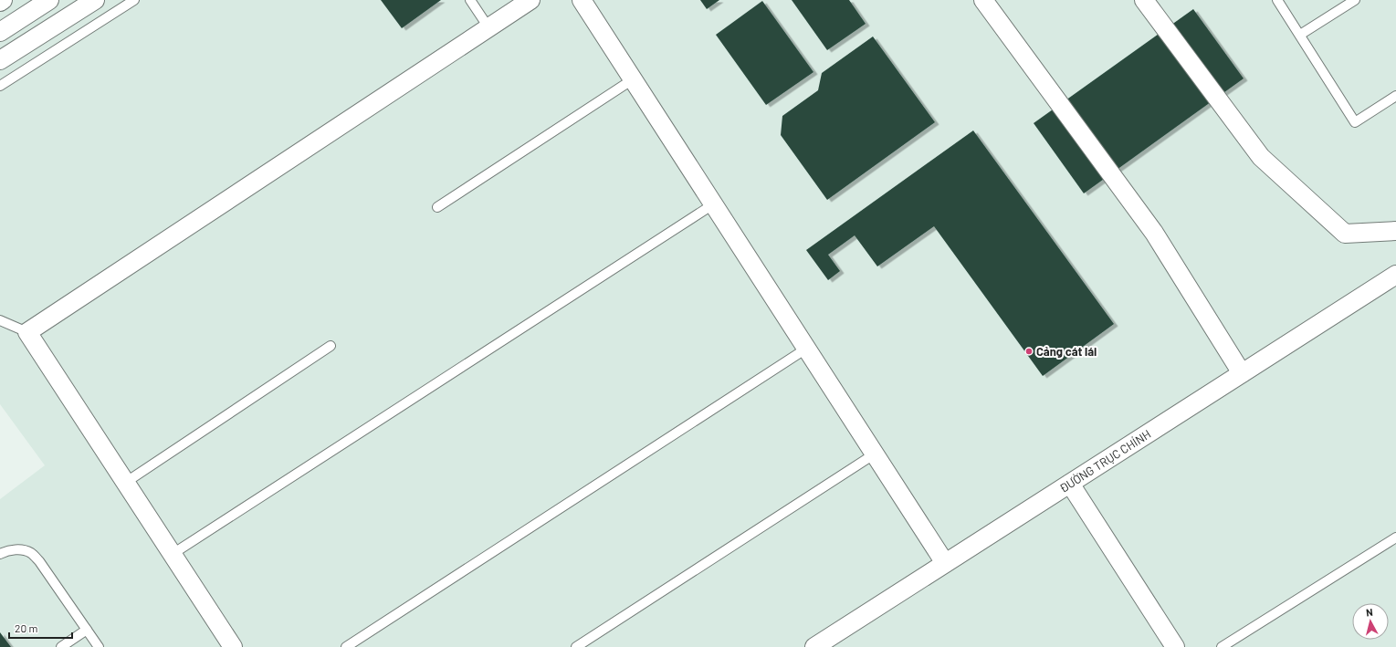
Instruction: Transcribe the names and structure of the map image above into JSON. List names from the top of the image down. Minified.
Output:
{"streets":{"street":["ĐƯỜNG TRỤC CHÍNH"]},"places":["Cảng cát lái"],"scale_bar":"20 m","north":"top"}
